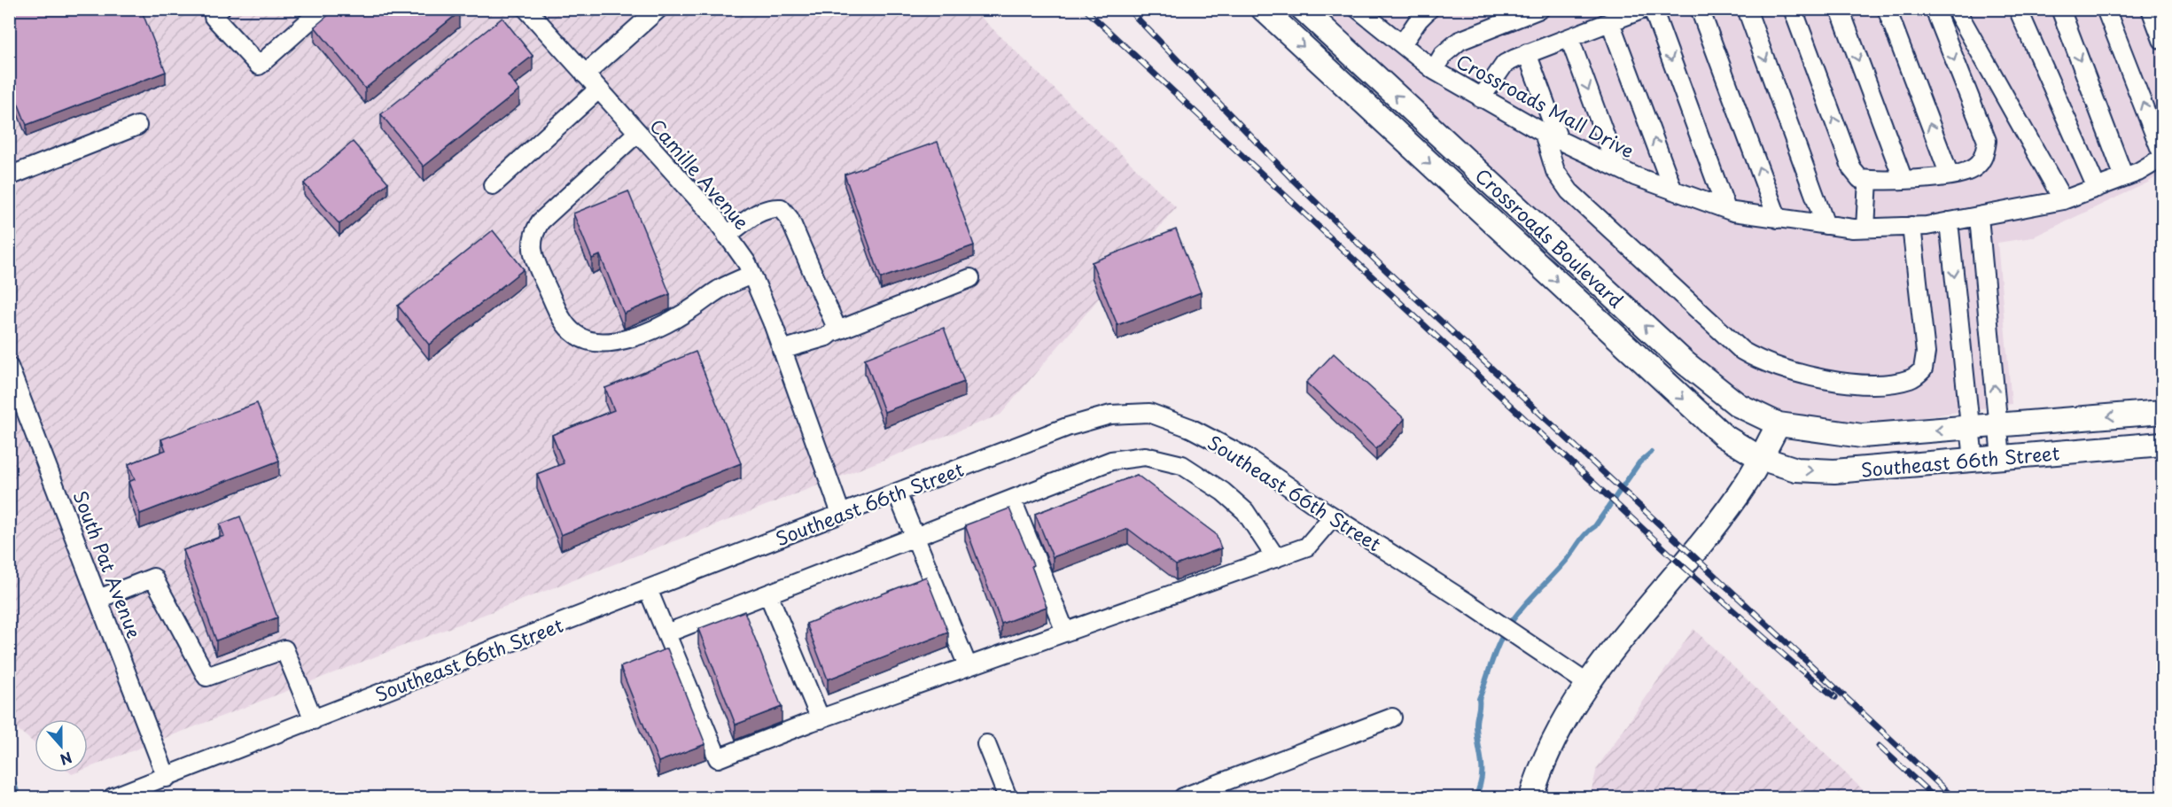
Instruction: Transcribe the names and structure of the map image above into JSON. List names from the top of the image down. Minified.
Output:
{"streets":{"main road":["Crossroads Boulevard","Southeast 66th Street"],"street":["Crossroads Mall Drive","Camille Avenue","South Pat Avenue"]},"crossings":[["Camille Avenue","Southeast 66th Street"],["Crossroads Boulevard","Southeast 66th Street"],["Southeast 66th Street","South Pat Avenue"]],"north":"bottom"}
